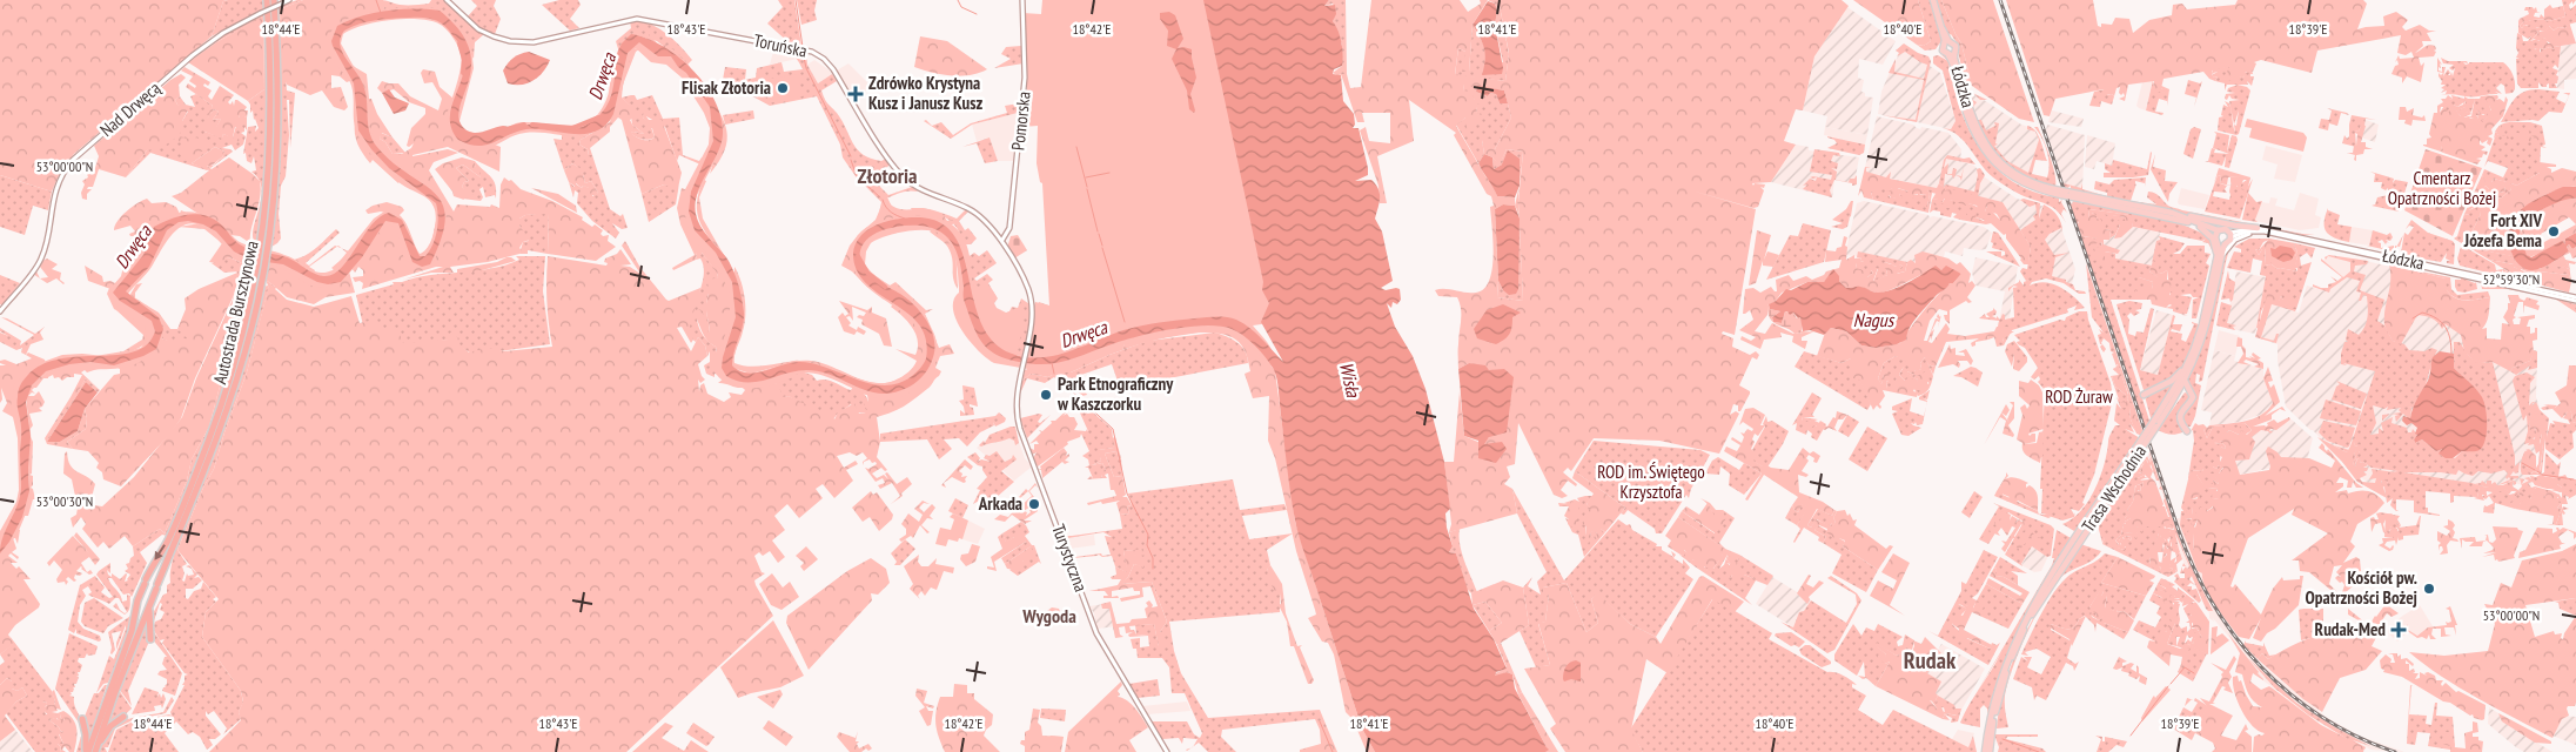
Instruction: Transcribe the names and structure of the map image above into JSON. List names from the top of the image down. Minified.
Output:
{"streets":{"highway":["Autostrada Bursztynowa"],"main road":["Toruńska","Łódzka","Nad Drwęcą","Pomorska","Trasa Wschodnia","Turystyczna"]},"crossings":[["Toruńska","Pomorska"],["Toruńska","Turystyczna"],["Łódzka","Trasa Wschodnia"]],"districts":["Złotoria","Wygoda","Rudak"],"water":["Drwęca","Nagus","Wisła"],"parks":["Cmentarz Opatrzności Bożej","ROD Żuraw","ROD im. Świętego Krzysztofa"],"places":{"other":["Flisak Złotoria","Fort XIV Józefa Bema","Park Etnograficzny w Kaszczorku","Arkada","Kościół pw. Opatrzności Bożej"],"health":["Zdrówko Krystyna Kusz i Janusz Kusz","Rudak-Med"]},"coordinates":["18°44'E","18°43'E","18°42'E","18°41'E","18°40'E","18°39'E","53°00'00\"N","52°59'30\"N","53°00'30\"N"]}
